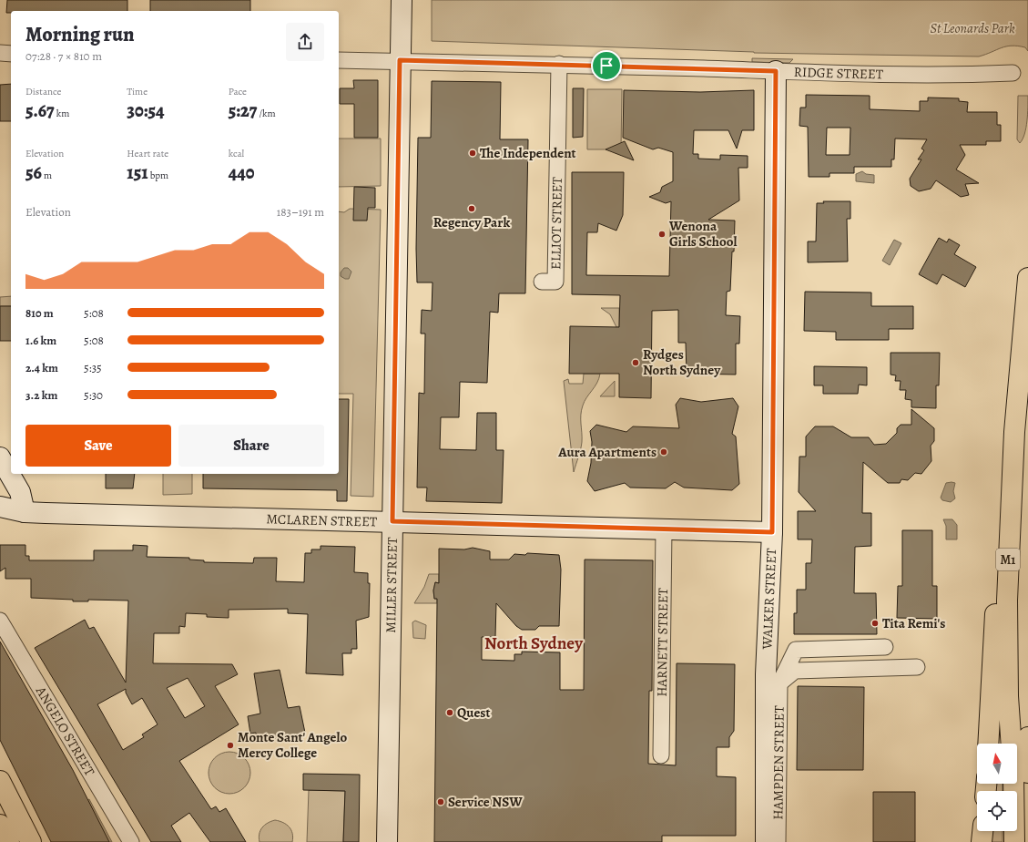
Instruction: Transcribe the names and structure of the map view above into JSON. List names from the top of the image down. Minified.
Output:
{"streets":{"main road":["M1"],"street":["RIDGE STREET","ELLIOT STREET","MCLAREN STREET","MILLER STREET","WALKER STREET","HARNETT STREET","ANGELO STREET","HAMPDEN STREET"]},"crossings":[["RIDGE STREET","ELLIOT STREET"],["RIDGE STREET","MILLER STREET"],["RIDGE STREET","WALKER STREET"],["MCLAREN STREET","MILLER STREET"],["MCLAREN STREET","WALKER STREET"],["MCLAREN STREET","HARNETT STREET"]],"districts":["North Sydney"],"parks":["St Leonards Park"],"places":["The Independent","Regency Park","Wenona Girls School","Rydges North Sydney","Aura Apartments","Tita Remi's","Quest","Monte Sant' Angelo Mercy College","Service NSW"],"north":"top","page":{"heading":["Morning run","07:28 · 7 × 810 m"],"stats":[["Distance","5.67 km"],["Time","30:54"],["Pace","5:27 /km"],["Elevation","56 m"],["Heart rate","151 bpm"],["kcal","440"]],"chart":["Elevation","183–191 m"],"list":[{"name":"810 m","note":"5:08"},{"name":"1.6 km","note":"5:08"},{"name":"2.4 km","note":"5:35"},{"name":"3.2 km","note":"5:30"}],"buttons":["Save","Share"]}}
